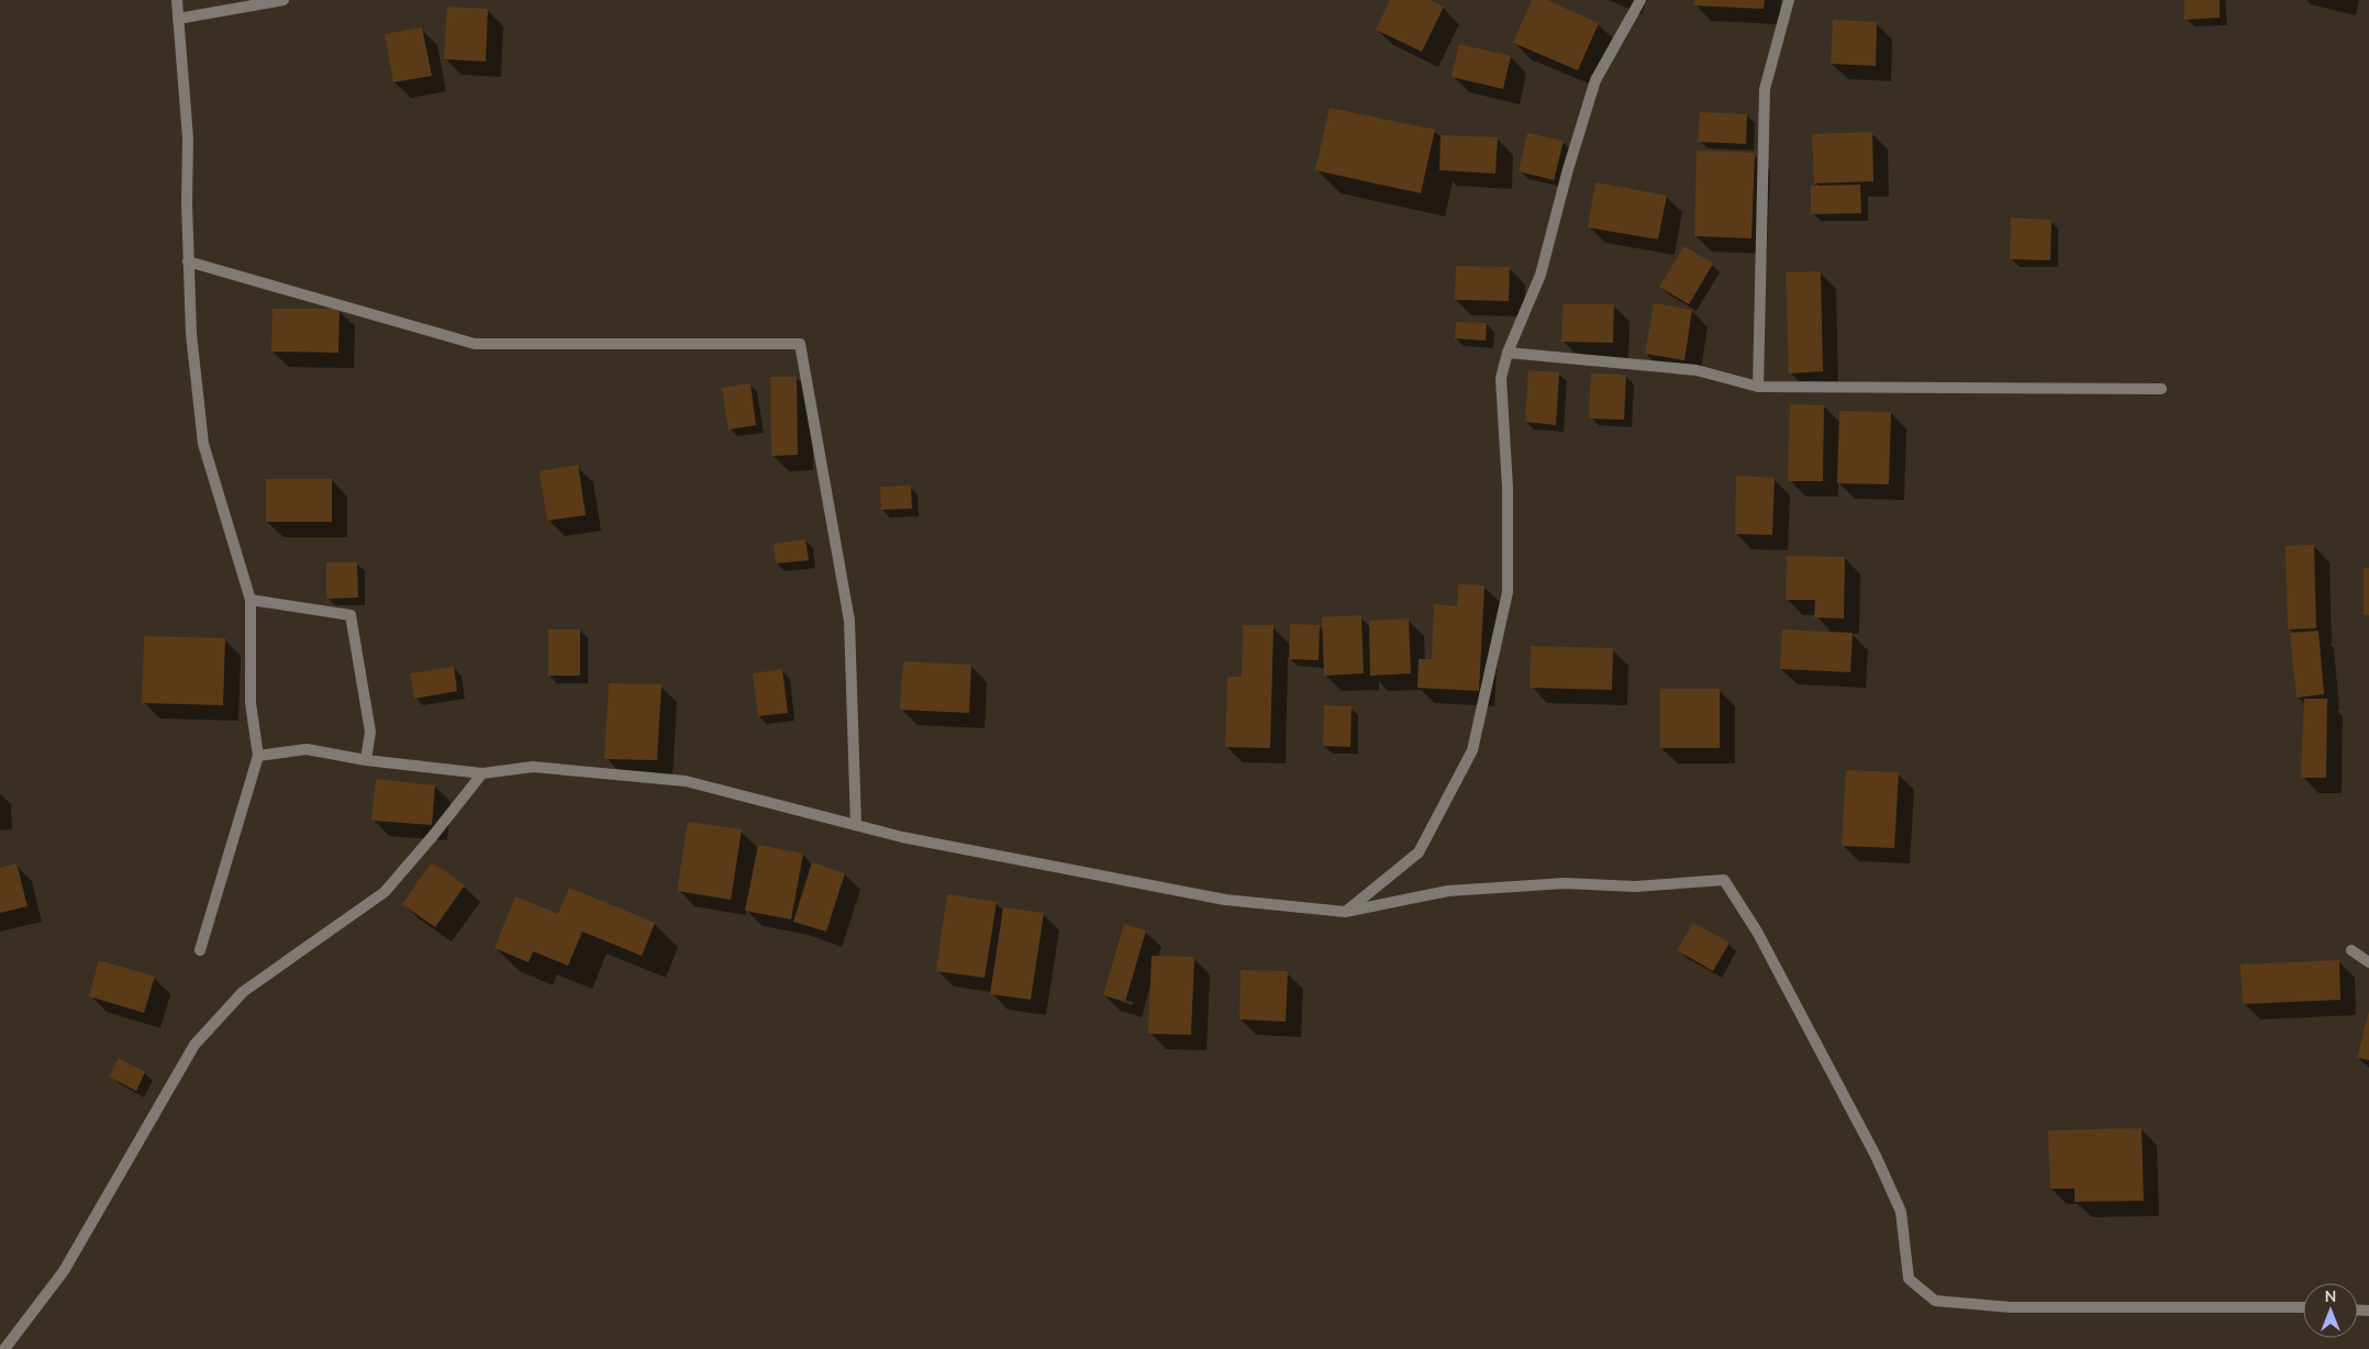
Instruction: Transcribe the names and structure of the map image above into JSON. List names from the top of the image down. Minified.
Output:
{"north":"top"}
